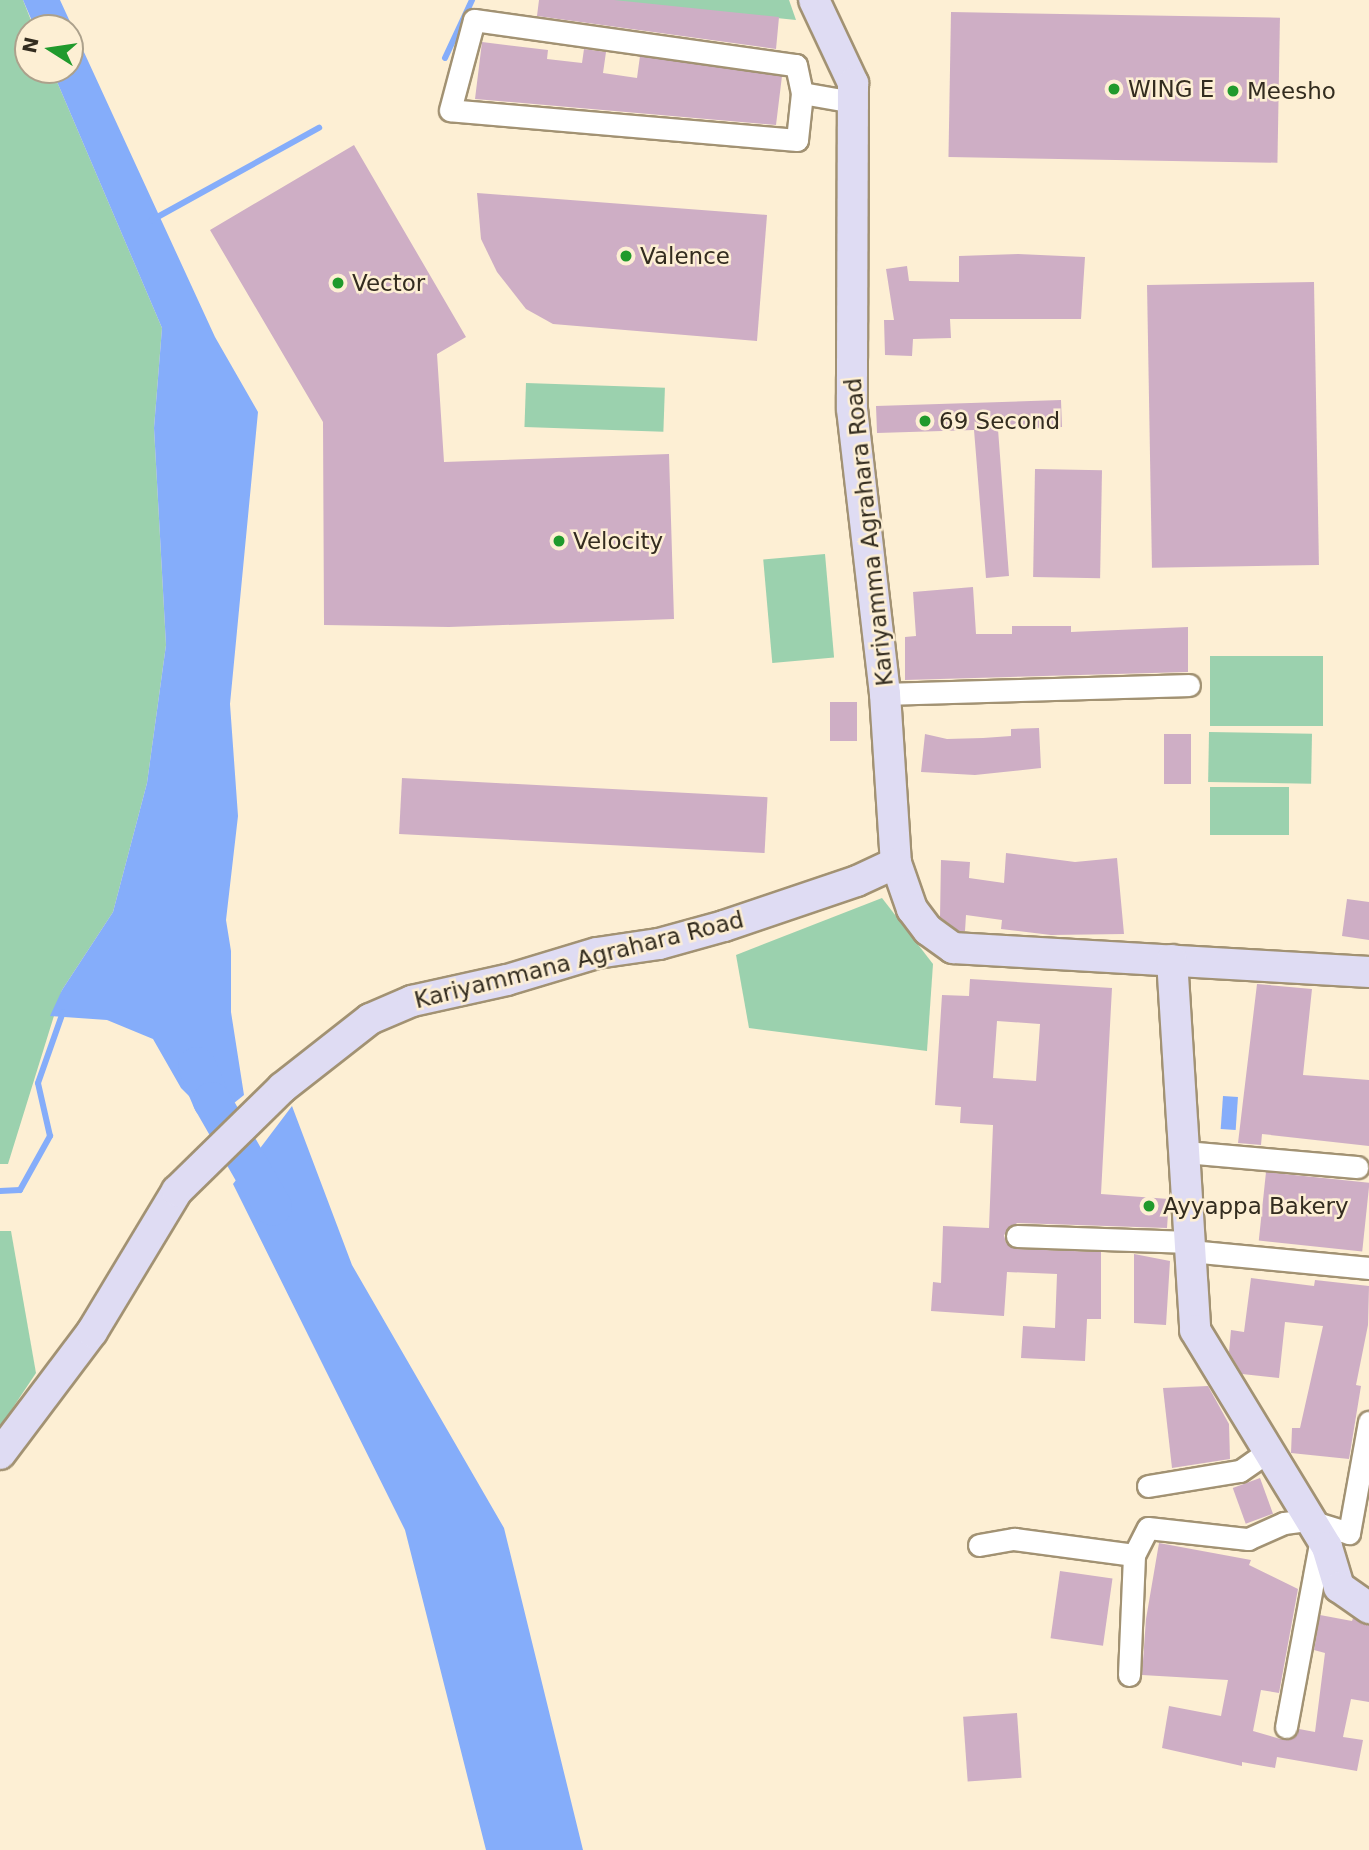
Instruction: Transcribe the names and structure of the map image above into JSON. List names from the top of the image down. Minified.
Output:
{"streets":{"street":["Kariyamma Agrahara Road","Kariyammana Agrahara Road"]},"crossings":[["Kariyamma Agrahara Road","Kariyammana Agrahara Road"]],"places":["WING E","Meesho","Valence","Vector","69 Second","Velocity","Ayyappa Bakery"],"north":"left"}
